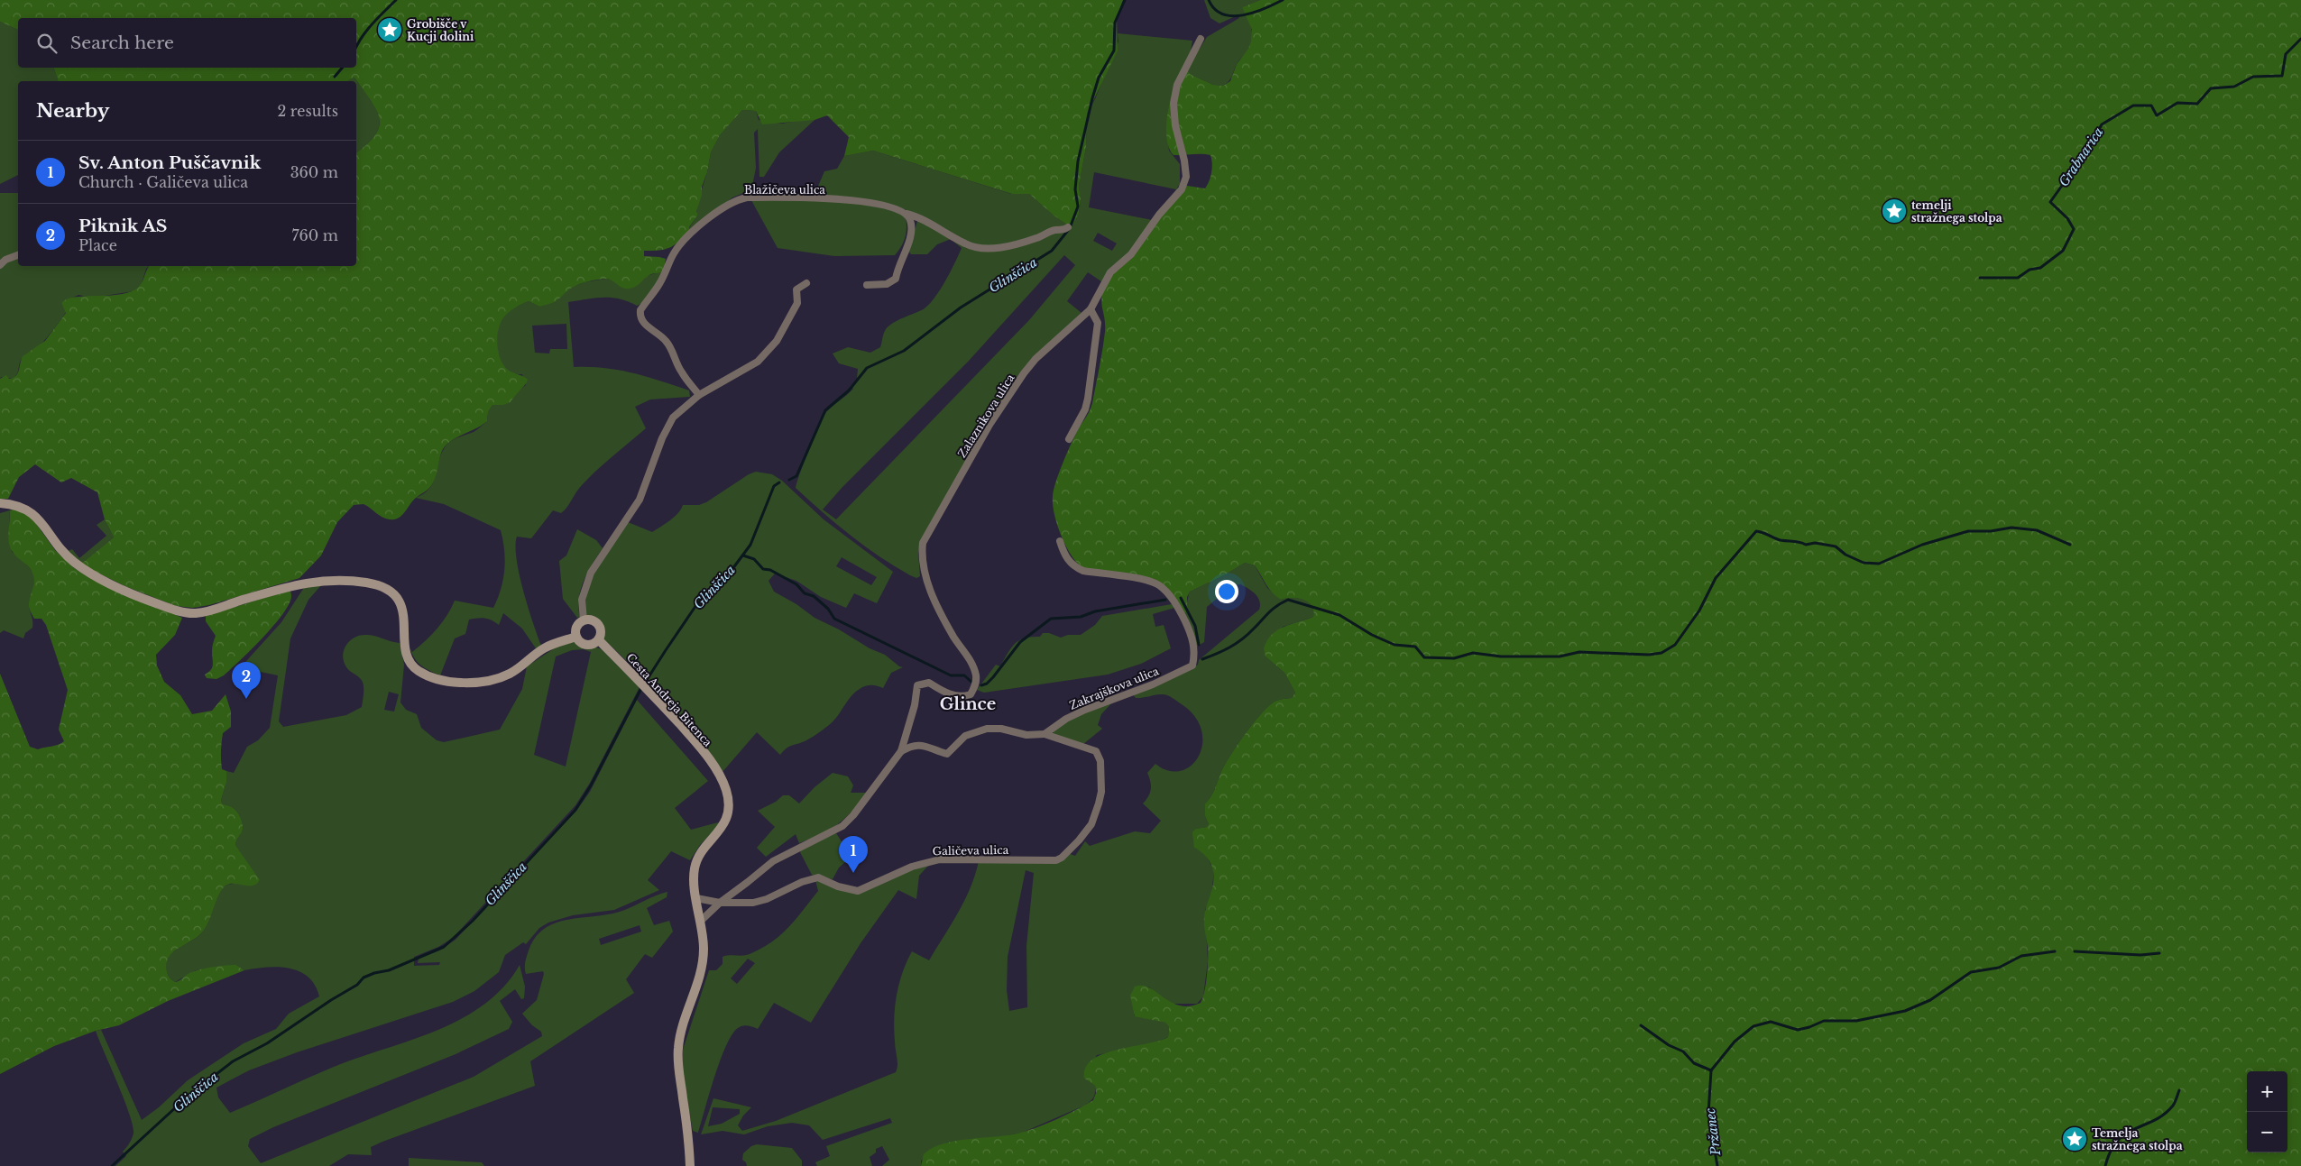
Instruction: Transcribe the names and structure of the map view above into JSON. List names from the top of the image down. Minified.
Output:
{"streets":{"street":["Blažičeva ulica","Zalaznikova ulica","Zakrajškova ulica","Cesta Andreja Bitenca","Galičeva ulica"]},"crossings":[["Zakrajškova ulica","Galičeva ulica"]],"districts":["Glince"],"water":["Grabnarica","Glinščica","Pržanec"],"places":{"place":["Grobišče v Kucji dolini","temelji stražnega stolpa","Temelja stražnega stolpa"]},"page":{"search":"Search here","heading":["Nearby","2 results"],"list":[{"mark":"1","name":"Sv. Anton Puščavnik","note":"Church · Galičeva ulica","value":"360 m"},{"mark":"2","name":"Piknik AS","note":"Place","value":"760 m"}],"pins":["2","1"],"map_buttons":["+","−"]}}
